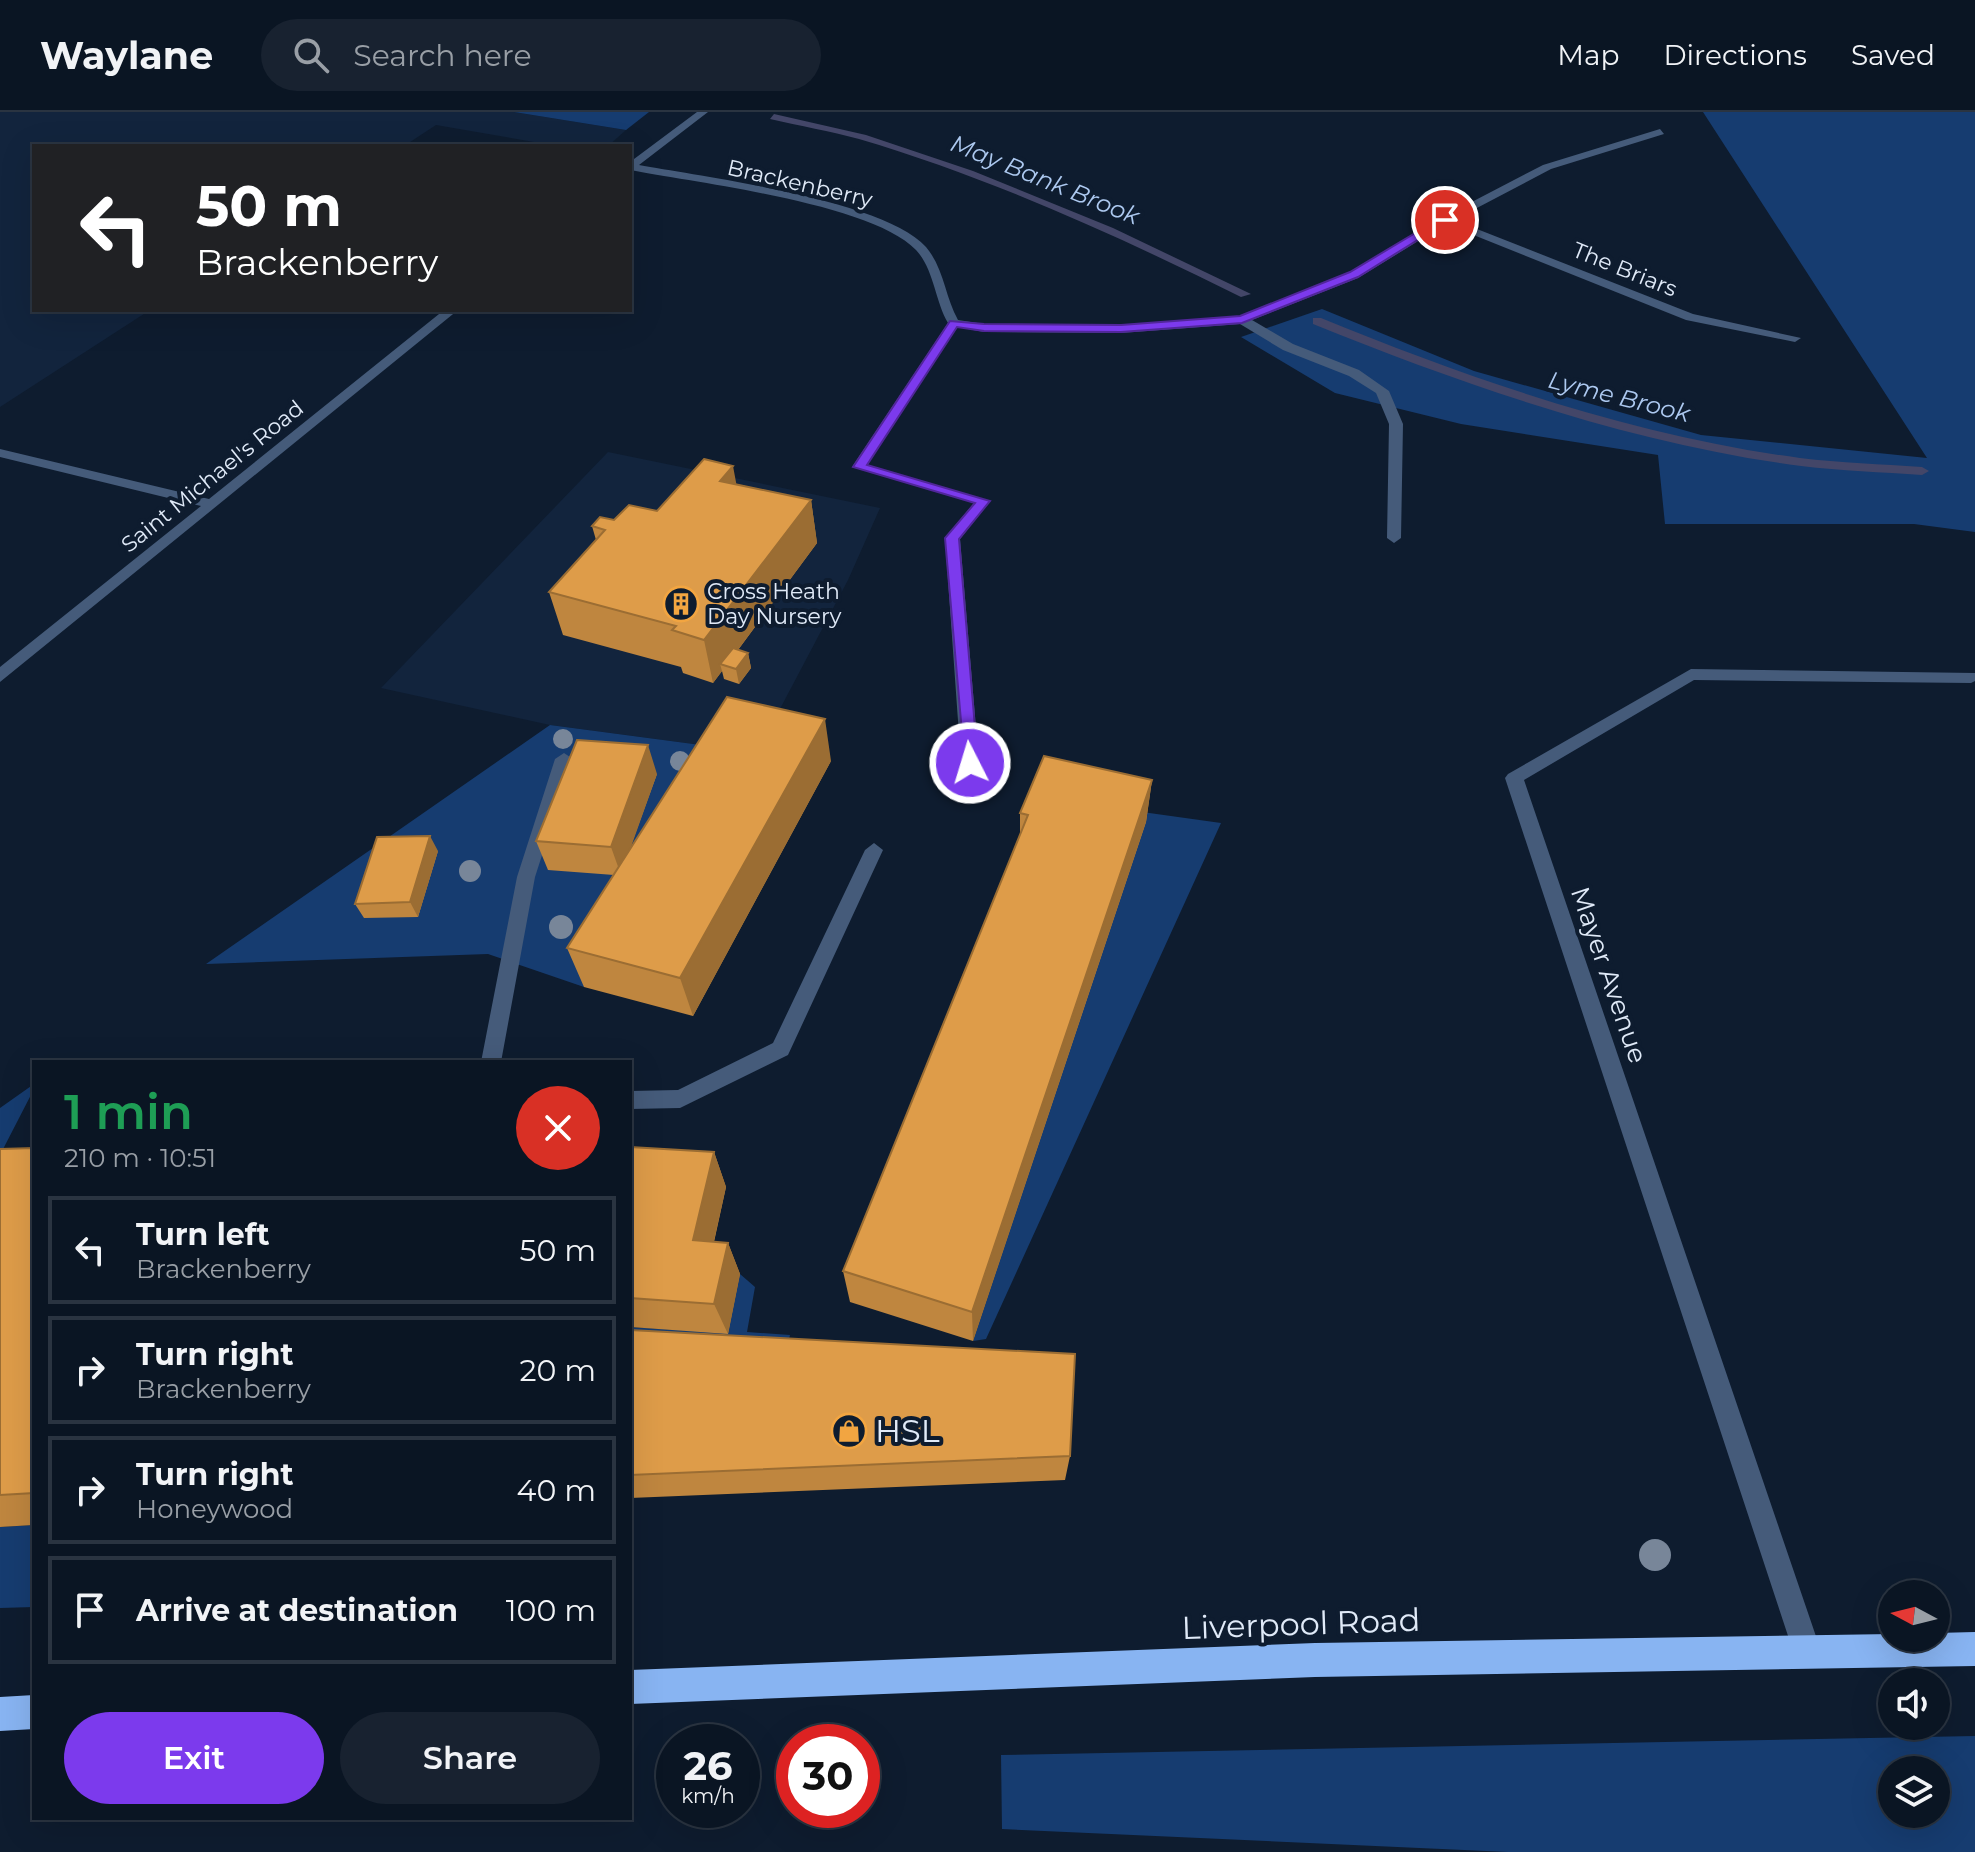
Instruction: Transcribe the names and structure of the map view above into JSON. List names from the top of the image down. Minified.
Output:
{"streets":{"highway":["Liverpool Road"],"street":["Brackenberry","The Briars","Saint Michael's Road","Mayer Avenue"]},"crossings":[["Mayer Avenue","Liverpool Road"]],"water":["May Bank Brook","Lyme Brook"],"places":{"building":["Cross Heath Day Nursery"],"shop":["HSL"]},"north":"left","page":{"header":"Waylane","search":"Search here","nav":["Map","Directions","Saved"],"turn":["50 m","Brackenberry"],"heading":["1 min","210 m · 10:51"],"list":[{"name":"Turn left","note":"Brackenberry","value":"50 m"},{"name":"Turn right","note":"Brackenberry","value":"20 m"},{"name":"Turn right","note":"Honeywood","value":"40 m"},{"name":"Arrive at destination","value":"100 m"}],"buttons":["Exit","Share"],"speed":"26 km/h","limit":"30"}}
